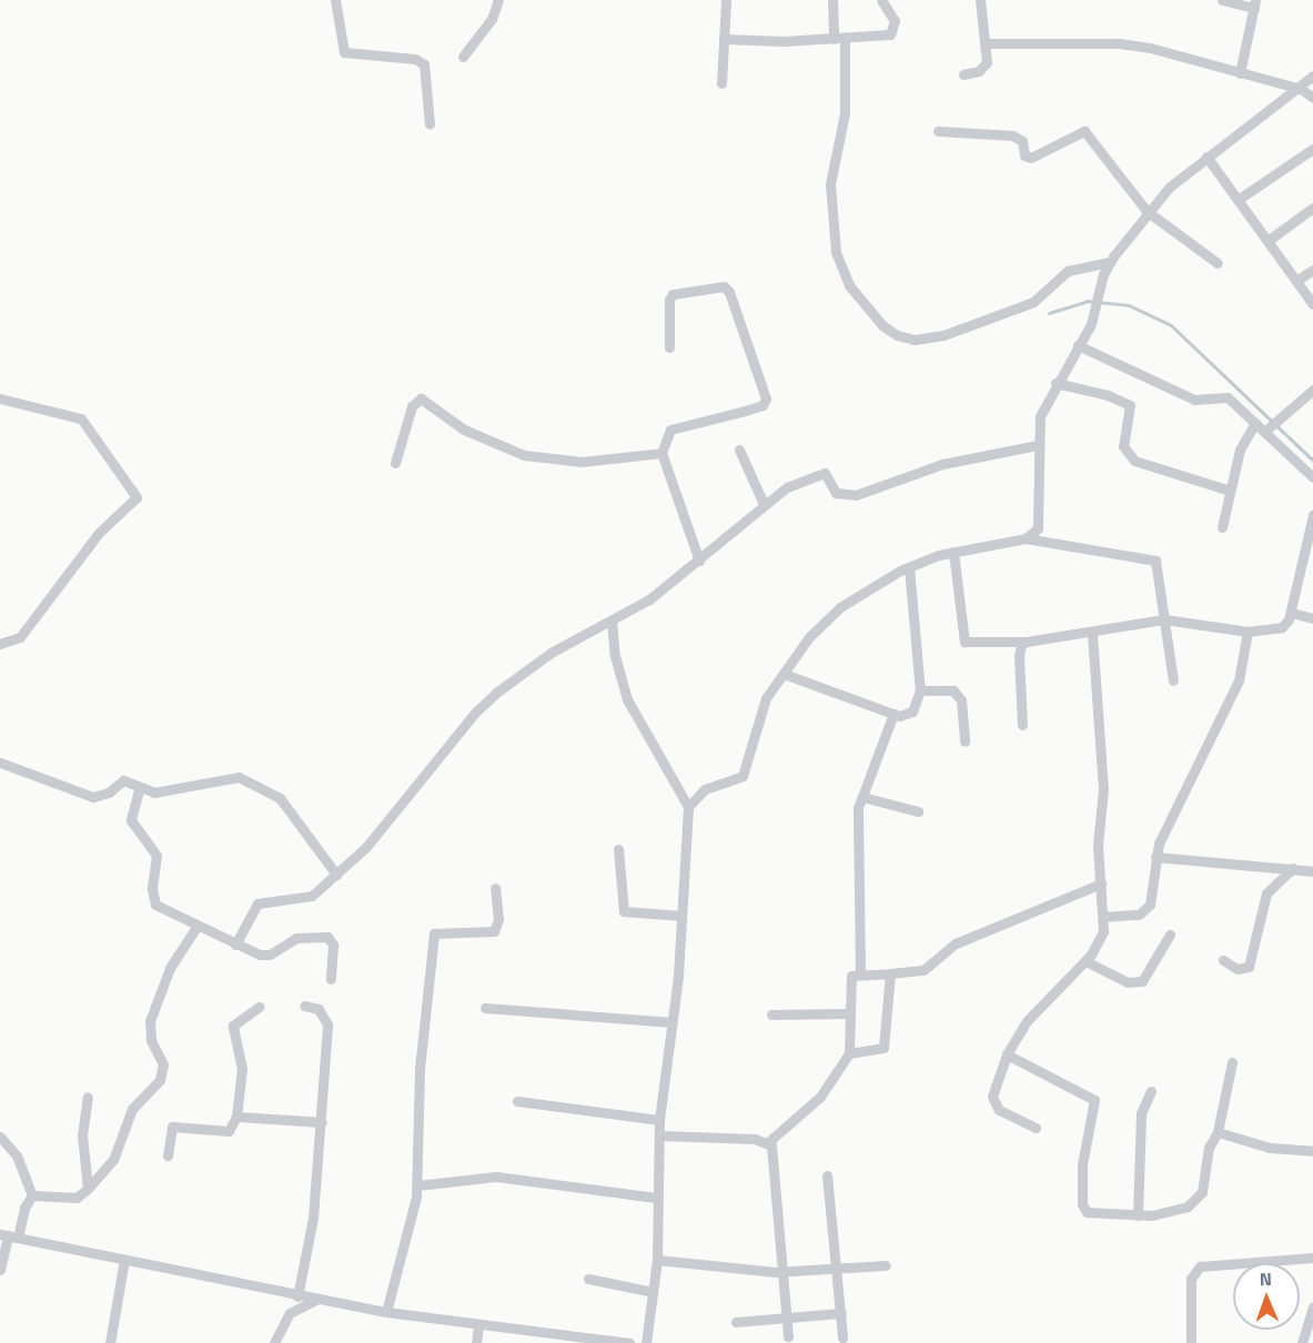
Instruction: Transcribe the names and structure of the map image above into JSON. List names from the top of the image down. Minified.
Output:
{"north":"top"}
